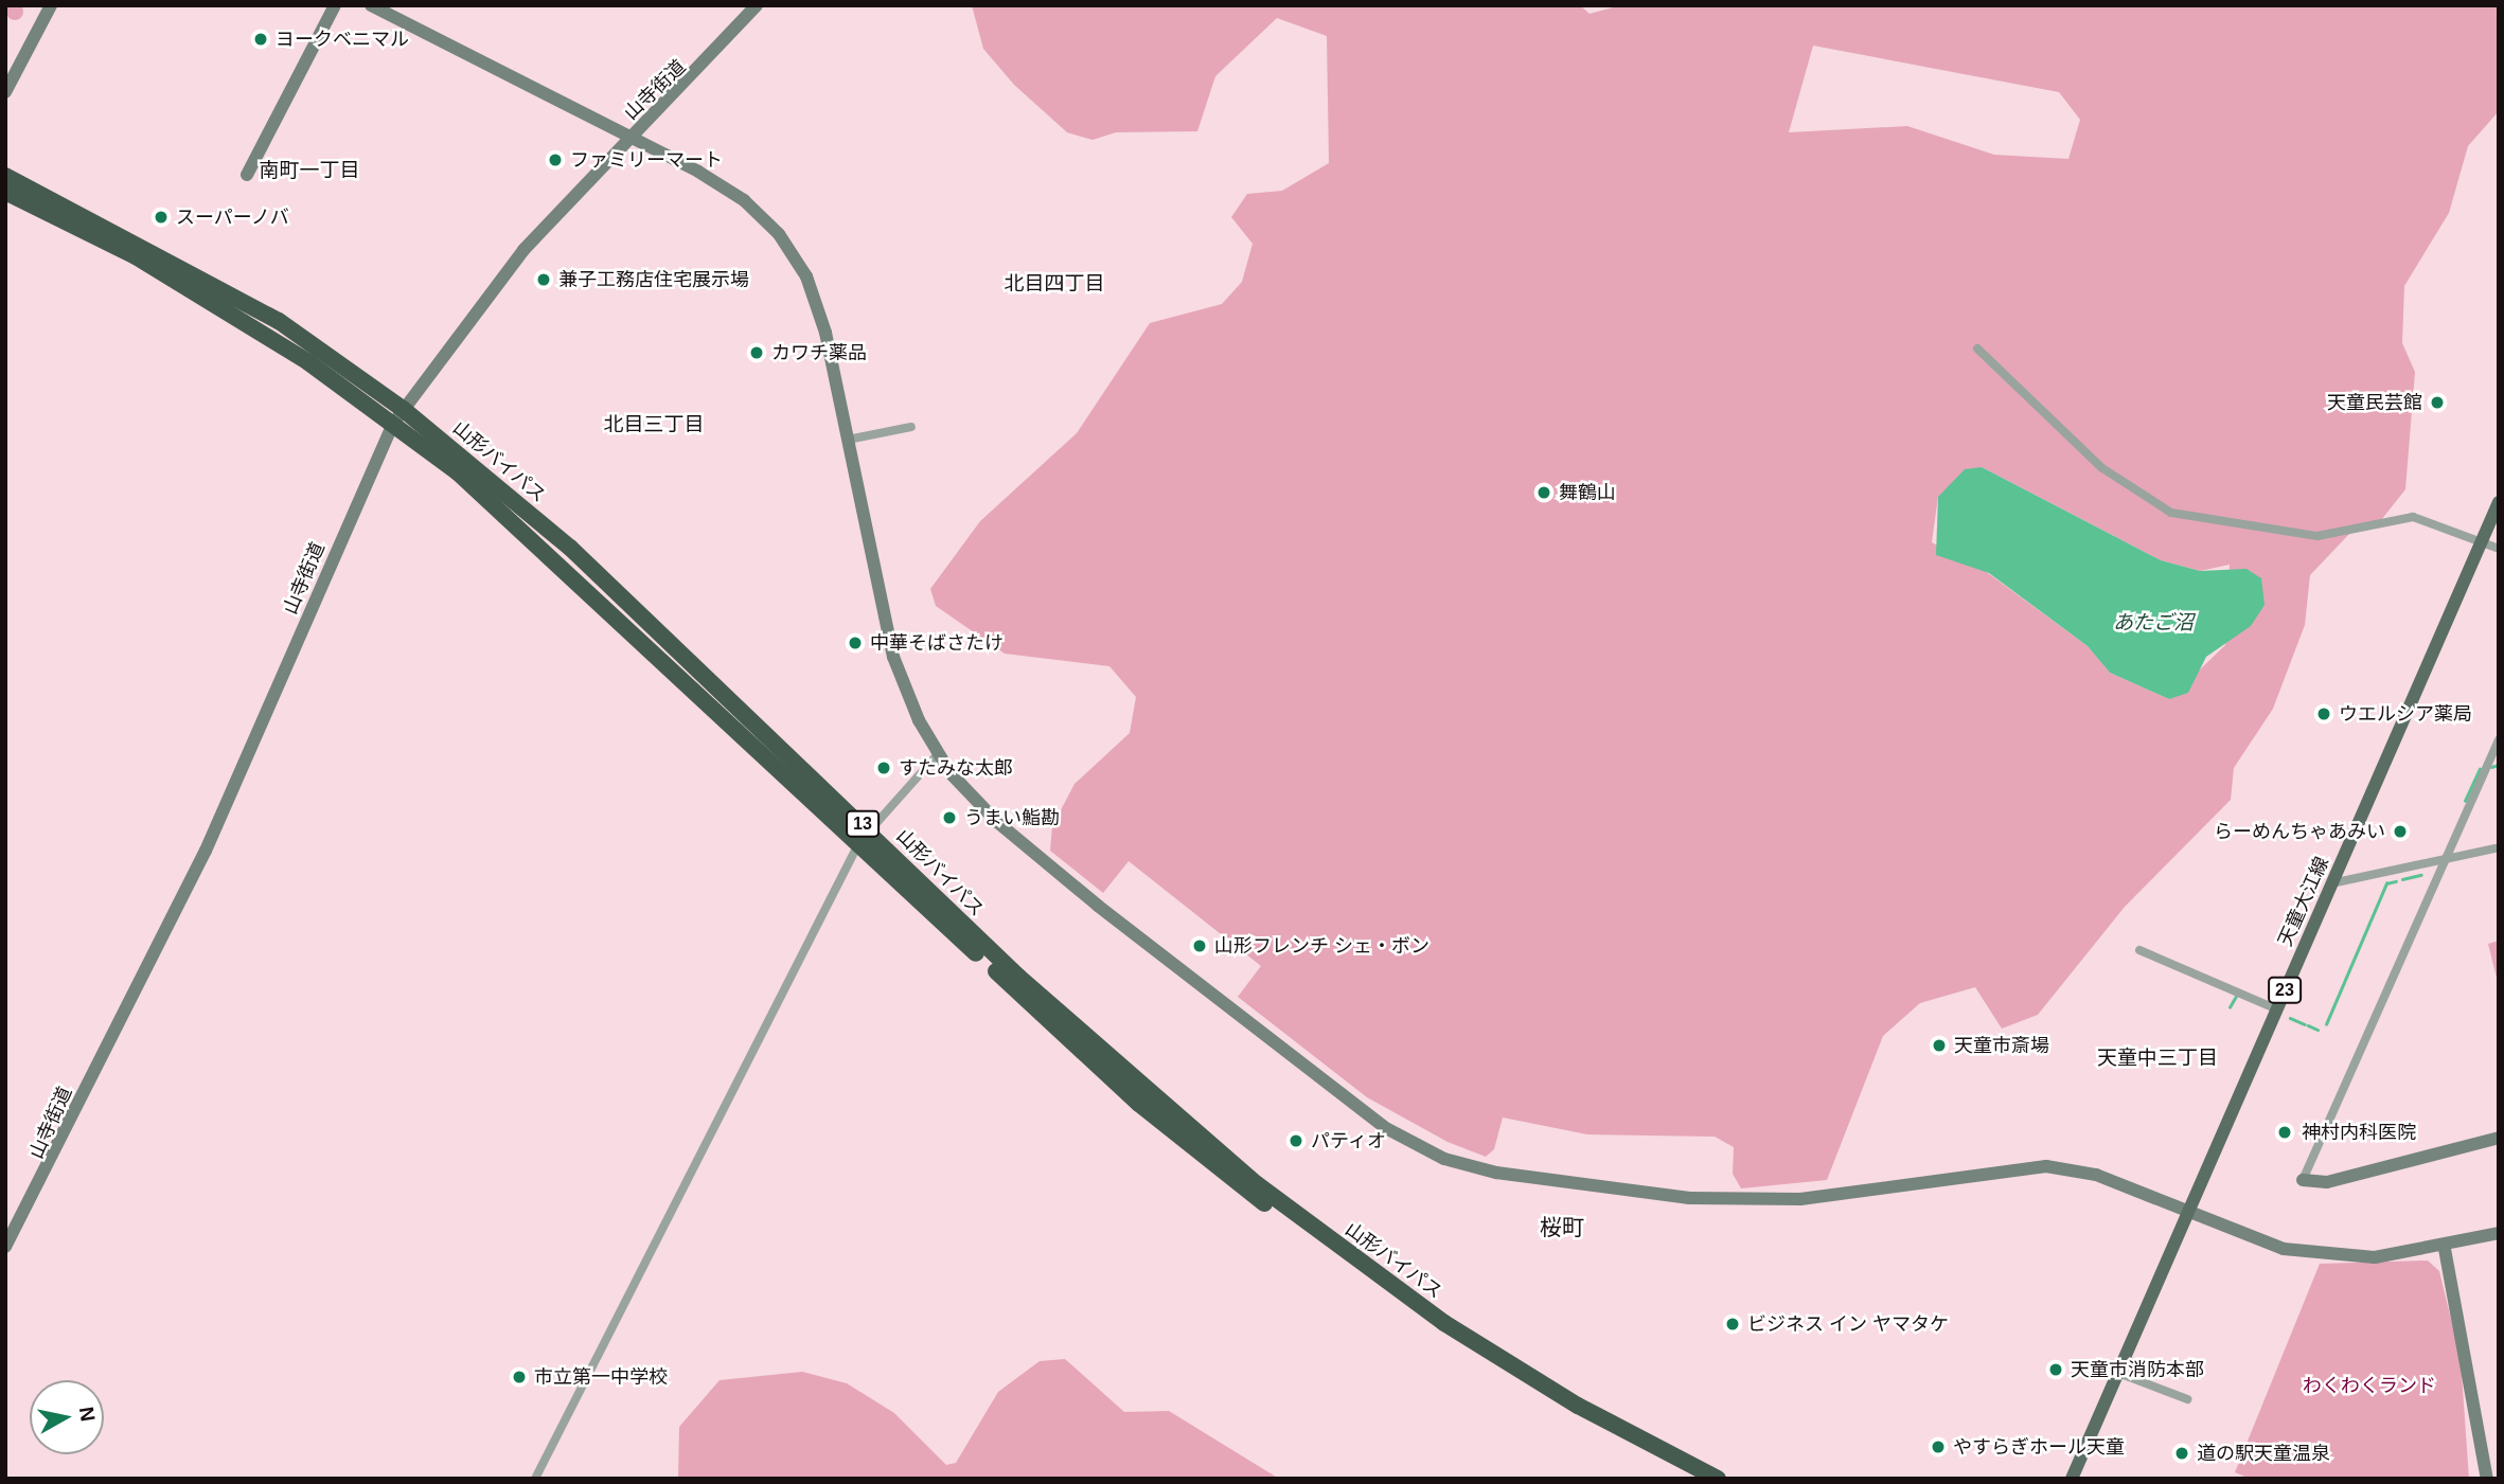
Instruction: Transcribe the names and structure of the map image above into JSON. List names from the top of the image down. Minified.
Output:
{"streets":{"highway":["山形バイパス","13"],"main road":["天童大江線","23"],"street":["山寺街道"]},"crossings":[["山寺街道","山形バイパス"]],"districts":["南町一丁目","北目四丁目","北目三丁目","天童中三丁目","桜町"],"water":["あたご沼"],"parks":["わくわくランド"],"places":["ヨークベニマル","ファミリーマート","スーパーノバ","兼子工務店住宅展示場","カワチ薬品","天童民芸館","舞鶴山","中華そばさたけ","ウエルシア薬局","すたみな太郎","うまい鮨勘","らーめんちゃあみい","山形フレンチ シェ・ボン","天童市斎場","神村内科医院","パティオ","ビジネス イン ヤマタケ","天童市消防本部","市立第一中学校","やすらぎホール天童","道の駅天童温泉"],"north":"right"}
